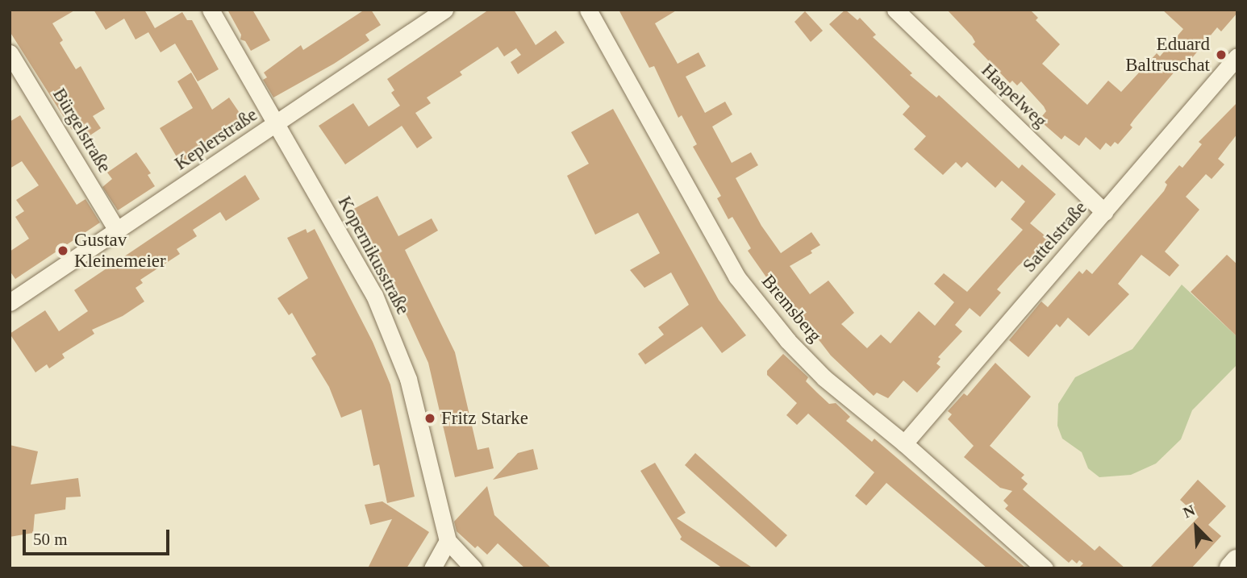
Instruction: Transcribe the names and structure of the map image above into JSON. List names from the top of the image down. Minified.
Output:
{"streets":{"street":["Haspelweg","Bürgelstraße","Keplerstraße","Sattelstraße","Kopernikusstraße","Bremsberg"]},"crossings":[["Haspelweg","Sattelstraße"],["Bürgelstraße","Keplerstraße"],["Keplerstraße","Kopernikusstraße"],["Sattelstraße","Bremsberg"]],"places":["Eduard Baltruschat","Gustav Kleinemeier","Fritz Starke"],"scale_bar":"50 m","north":"top left"}
